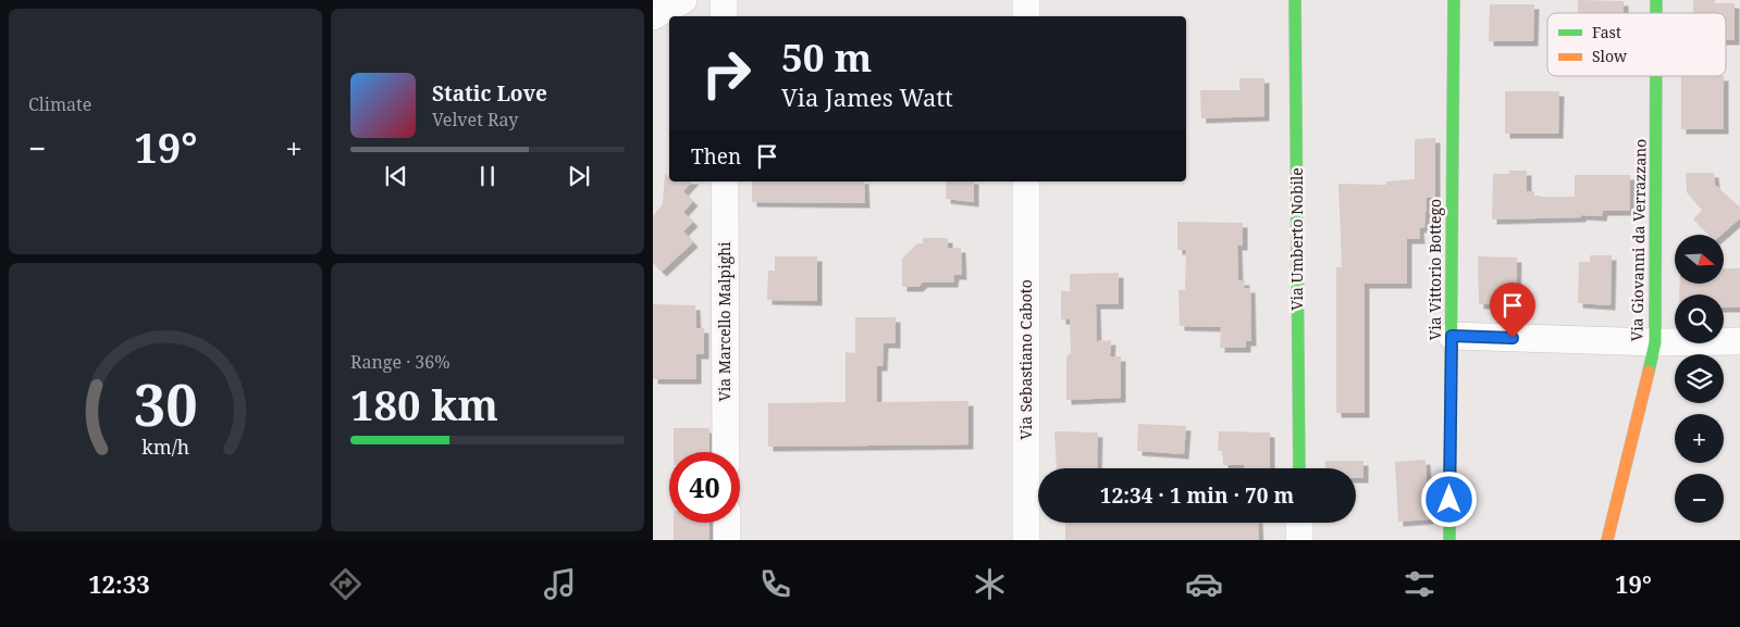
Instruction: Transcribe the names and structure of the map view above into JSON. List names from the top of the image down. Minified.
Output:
{"streets":{"street":["Via Umberto Nobile","Via Giovanni da Verrazzano","Via Vittorio Bottego","Via Marcello Malpighi","Via Sebastiano Caboto"]},"legend":["Fast","Slow"],"north":"right","page":{"tile":["Climate",["Range · 36%","180 km"]],"turn":["50 m","Via James Watt"],"song":["Static Love","Velvet Ray"],"heat":["−","19°","+"],"then":"Then","map_buttons":["+","−"],"limit":"40","trip":"12:34 · 1 min · 70 m","tabs":["12:33","19°"],"gauge":["30","km/h"]}}
